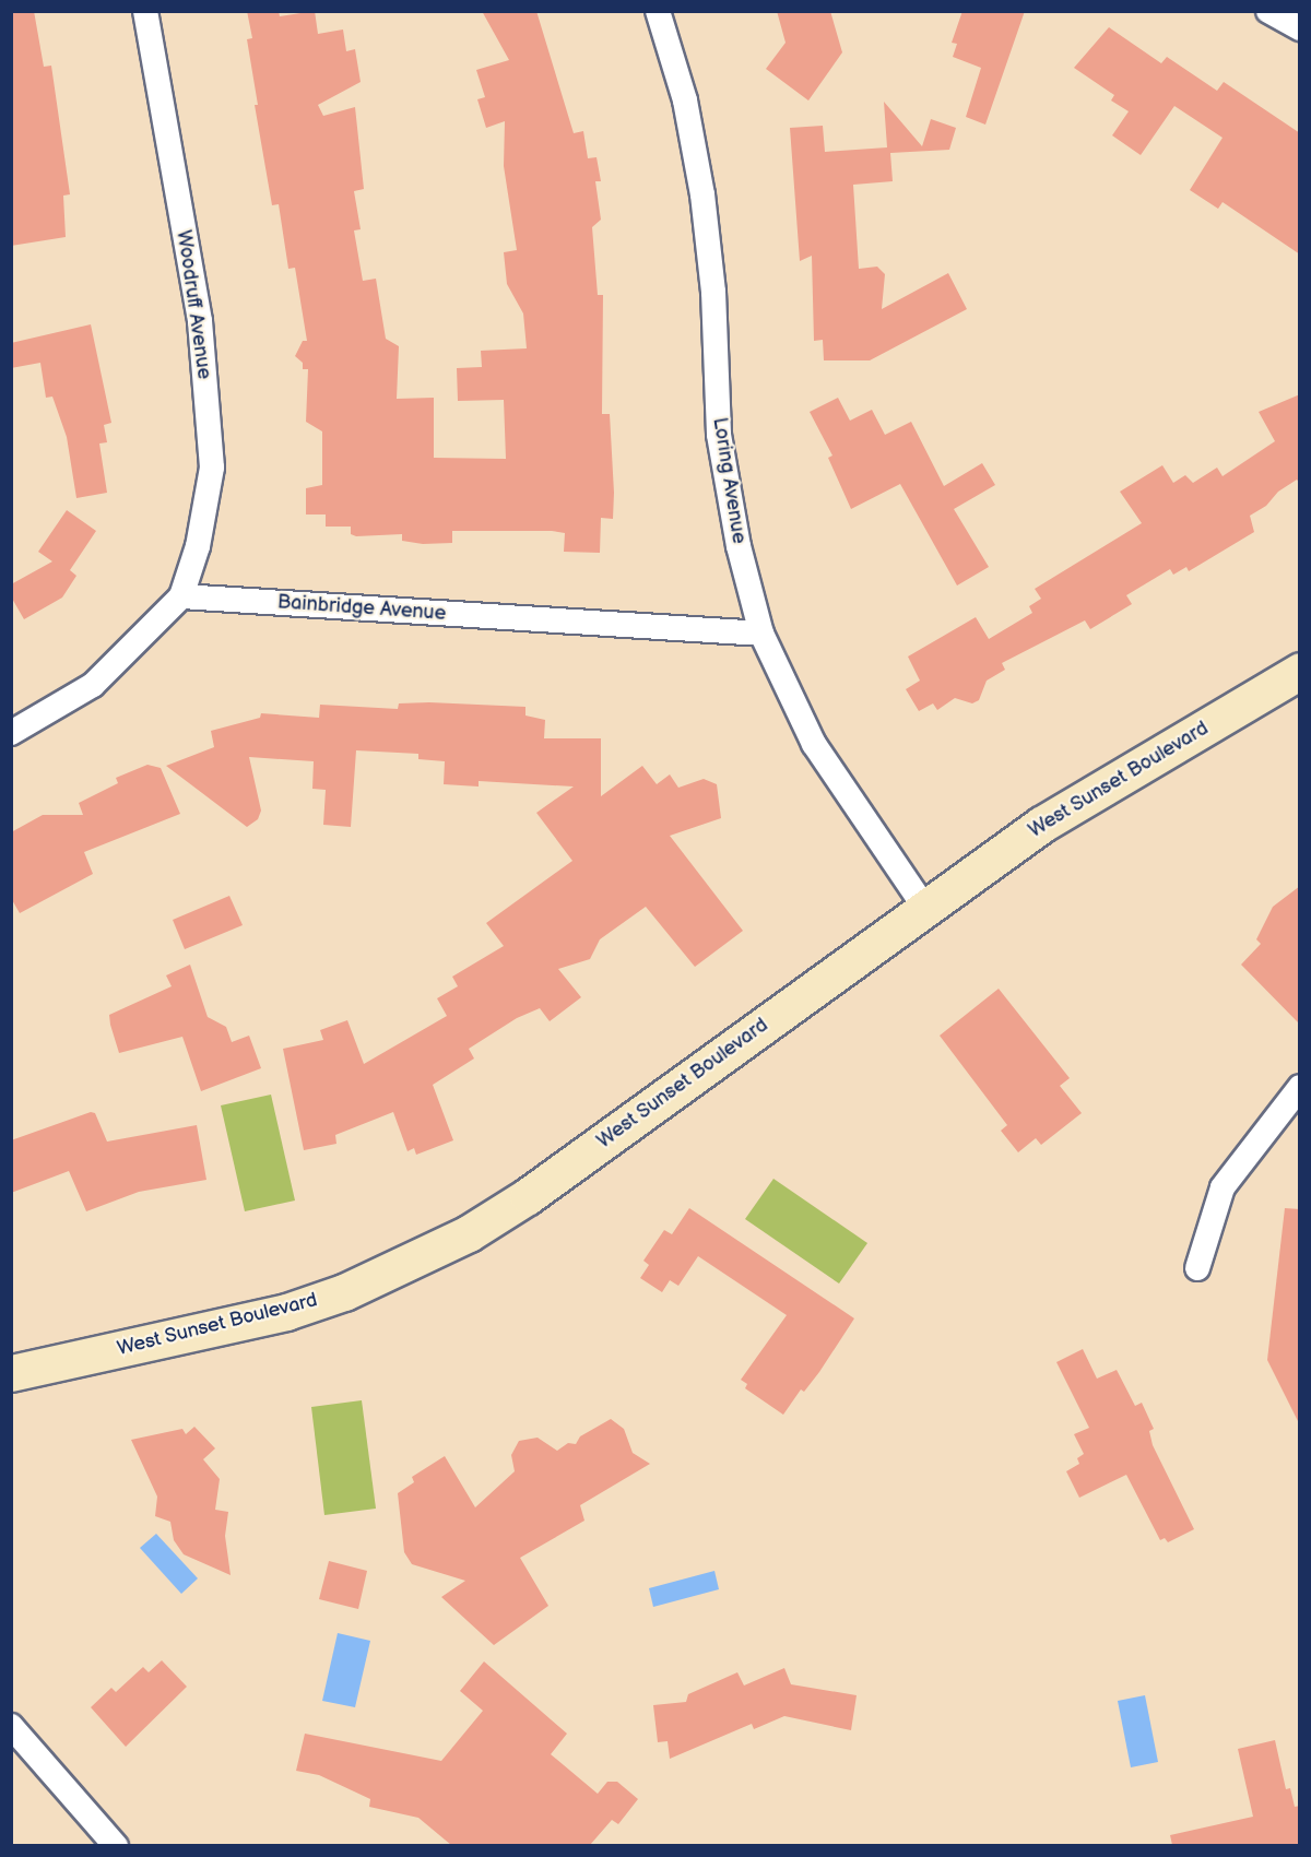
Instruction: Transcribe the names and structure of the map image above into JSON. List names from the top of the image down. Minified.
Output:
{"streets":{"main road":["West Sunset Boulevard"],"street":["Woodruff Avenue","Loring Avenue","Bainbridge Avenue"]},"crossings":[["Woodruff Avenue","Bainbridge Avenue"],["Loring Avenue","Bainbridge Avenue"],["Loring Avenue","West Sunset Boulevard"]]}
